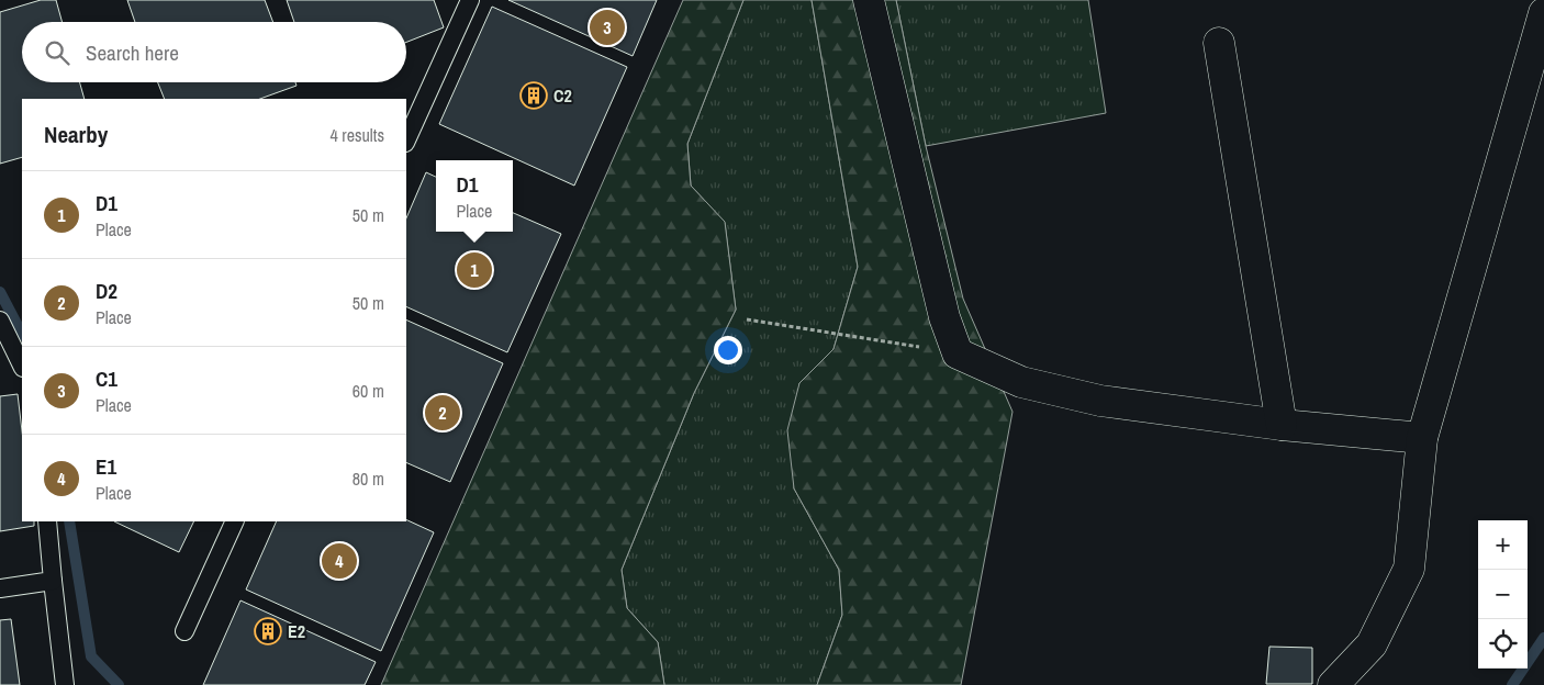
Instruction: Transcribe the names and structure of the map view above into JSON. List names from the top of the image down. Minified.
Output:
{"places":{"building":["C2","E2"]},"page":{"pins":["3","1","2","4"],"search":"Search here","heading":["Nearby","4 results"],"popup":["D1","Place"],"list":[{"mark":"1","name":"D1","note":"Place","value":"50 m"},{"mark":"2","name":"D2","note":"Place","value":"50 m"},{"mark":"3","name":"C1","note":"Place","value":"60 m"},{"mark":"4","name":"E1","note":"Place","value":"80 m"}],"map_buttons":["+","−"]}}
